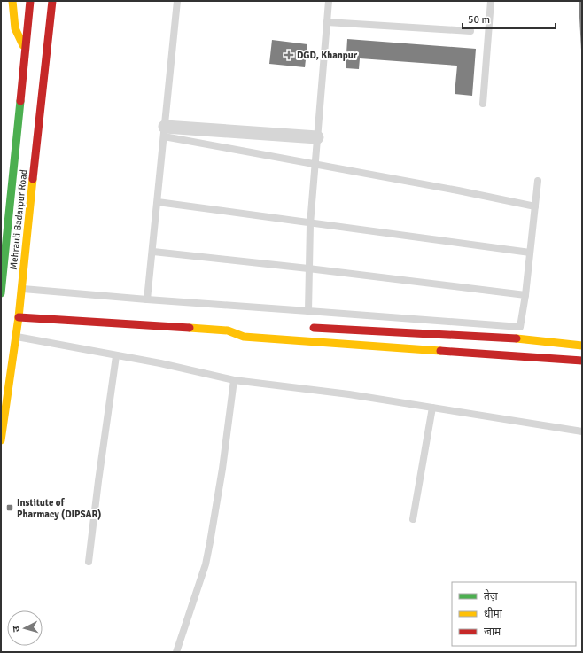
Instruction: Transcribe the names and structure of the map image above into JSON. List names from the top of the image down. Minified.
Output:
{"streets":{"street":["Mehrauli Badarpur Road"]},"places":{"health":["DGD, Khanpur"],"transit":["Institute of Pharmacy (DIPSAR)"]},"legend":["तेज़","धीमा","जाम"],"scale_bar":"50 m","north":"left"}
